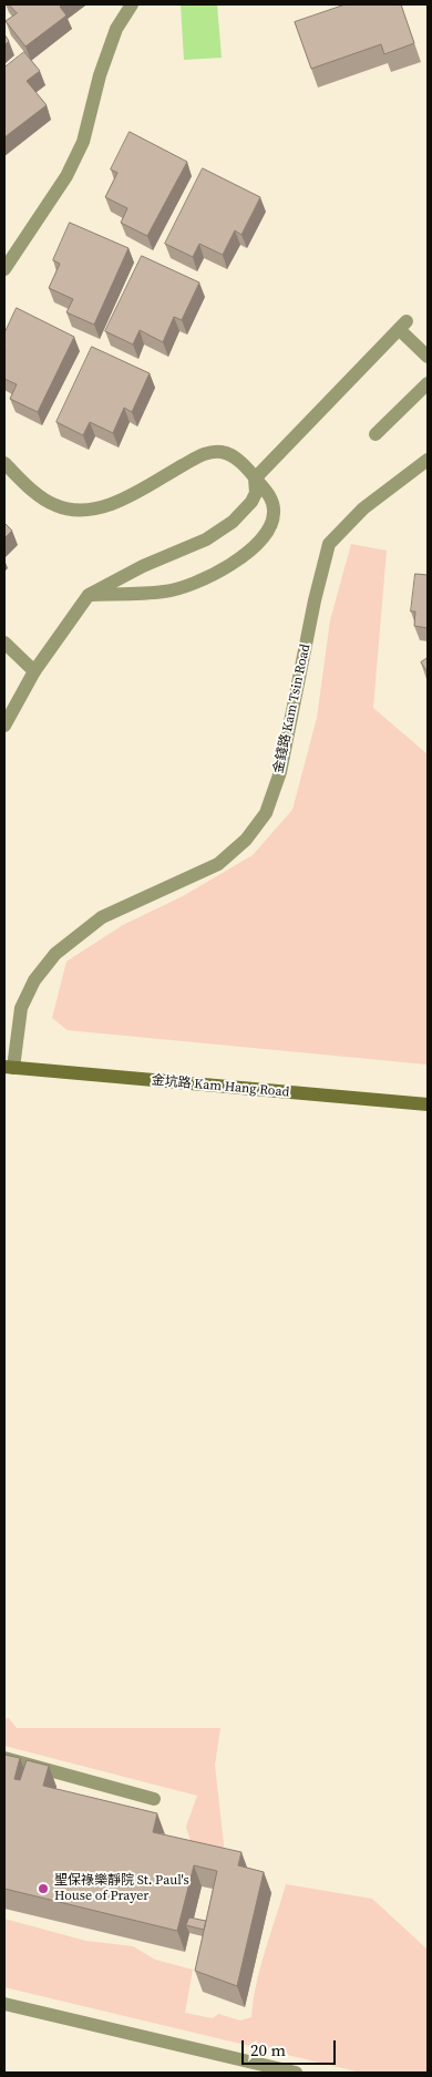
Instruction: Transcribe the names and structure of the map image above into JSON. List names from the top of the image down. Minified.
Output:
{"streets":{"street":["金錢路 Kam Tsin Road","金坑路 Kam Hang Road"]},"crossings":[["金錢路 Kam Tsin Road","金坑路 Kam Hang Road"]],"places":["聖保祿樂靜院 St. Paul's House of Prayer"],"scale_bar":"20 m"}
